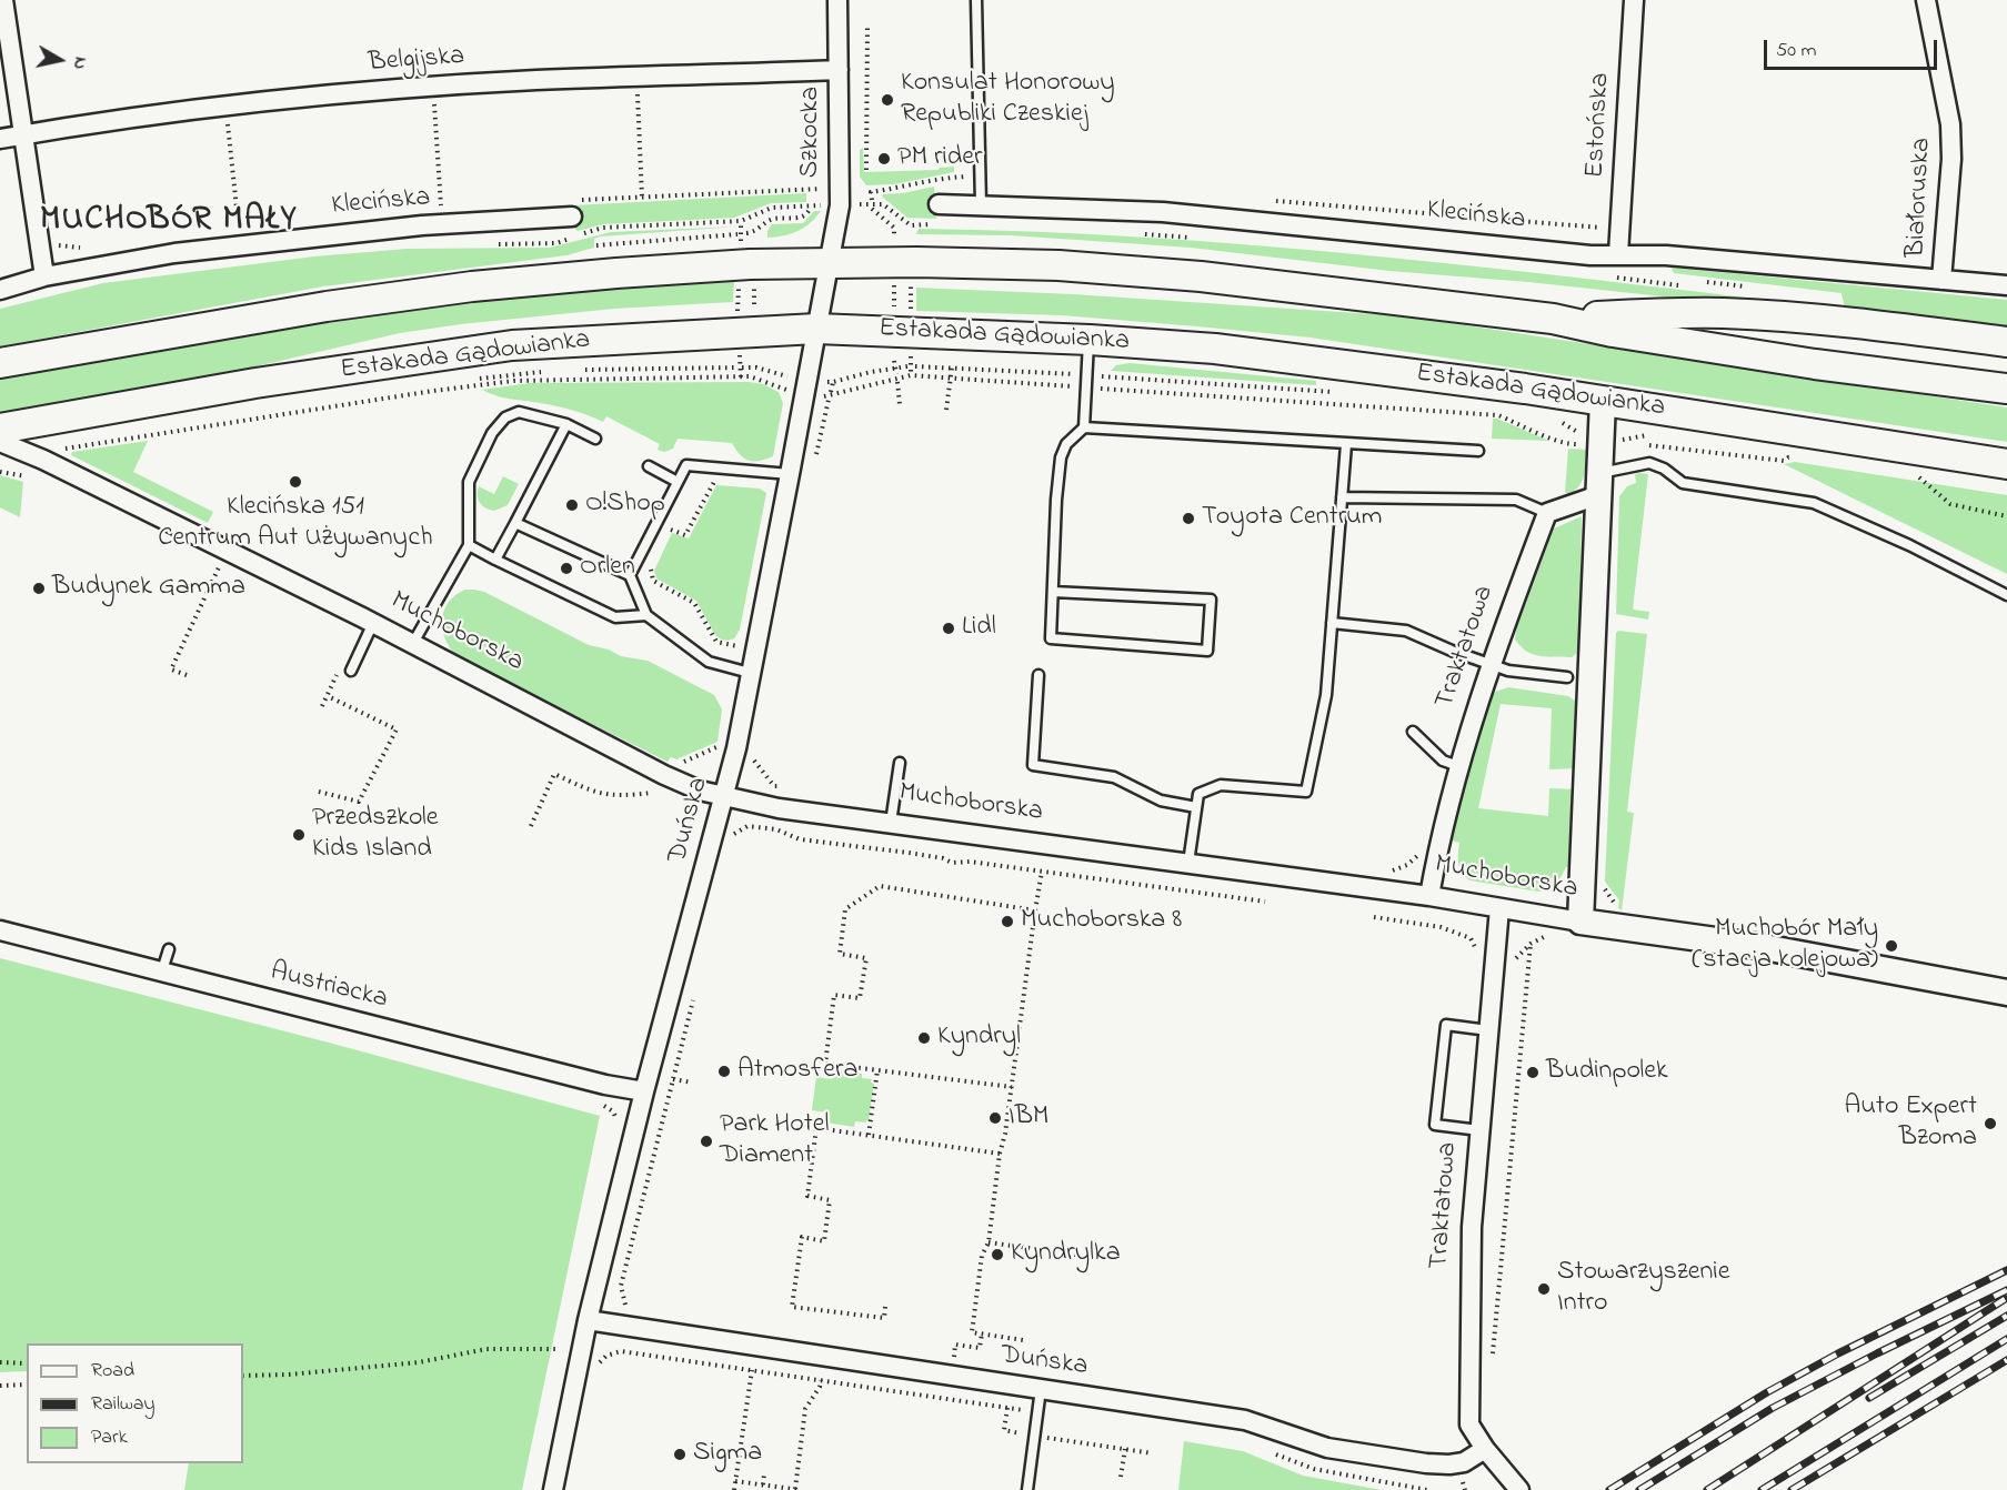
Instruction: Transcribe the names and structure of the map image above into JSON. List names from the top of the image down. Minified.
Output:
{"streets":{"main road":["Estakada Gądowianka","Muchoborska"],"street":["Belgijska","Estońska","Szkocka","Białoruska","Klecińska","Traktatowa","Duńska","Austriacka"]},"crossings":[["Belgijska","Szkocka"],["Estońska","Klecińska"],["Szkocka","Estakada Gądowianka"],["Szkocka","Duńska"],["Białoruska","Klecińska"],["Estakada Gądowianka","Duńska"],["Muchoborska","Traktatowa"],["Muchoborska","Duńska"],["Traktatowa","Duńska"],["Duńska","Austriacka"]],"districts":["MUCHOBÓR MAŁY"],"places":["Konsulat Honorowy Republiki Czeskiej","PM rider","Klecińska 151 Centrum Aut Używanych","O!Shop","Toyota Centrum","Orlen","Budynek Gamma","Lidl","Przedszkole Kids Island","Muchoborska 8","Muchobór Mały (stacja kolejowa)","Kyndryl","Atmosfera","Budinpolek","IBM","Auto Expert Bzoma","Park Hotel Diament","Kyndrylka","Stowarzyszenie Intro","Sigma"],"legend":["Road","Railway","Park"],"scale_bar":"50 m","north":"right"}
